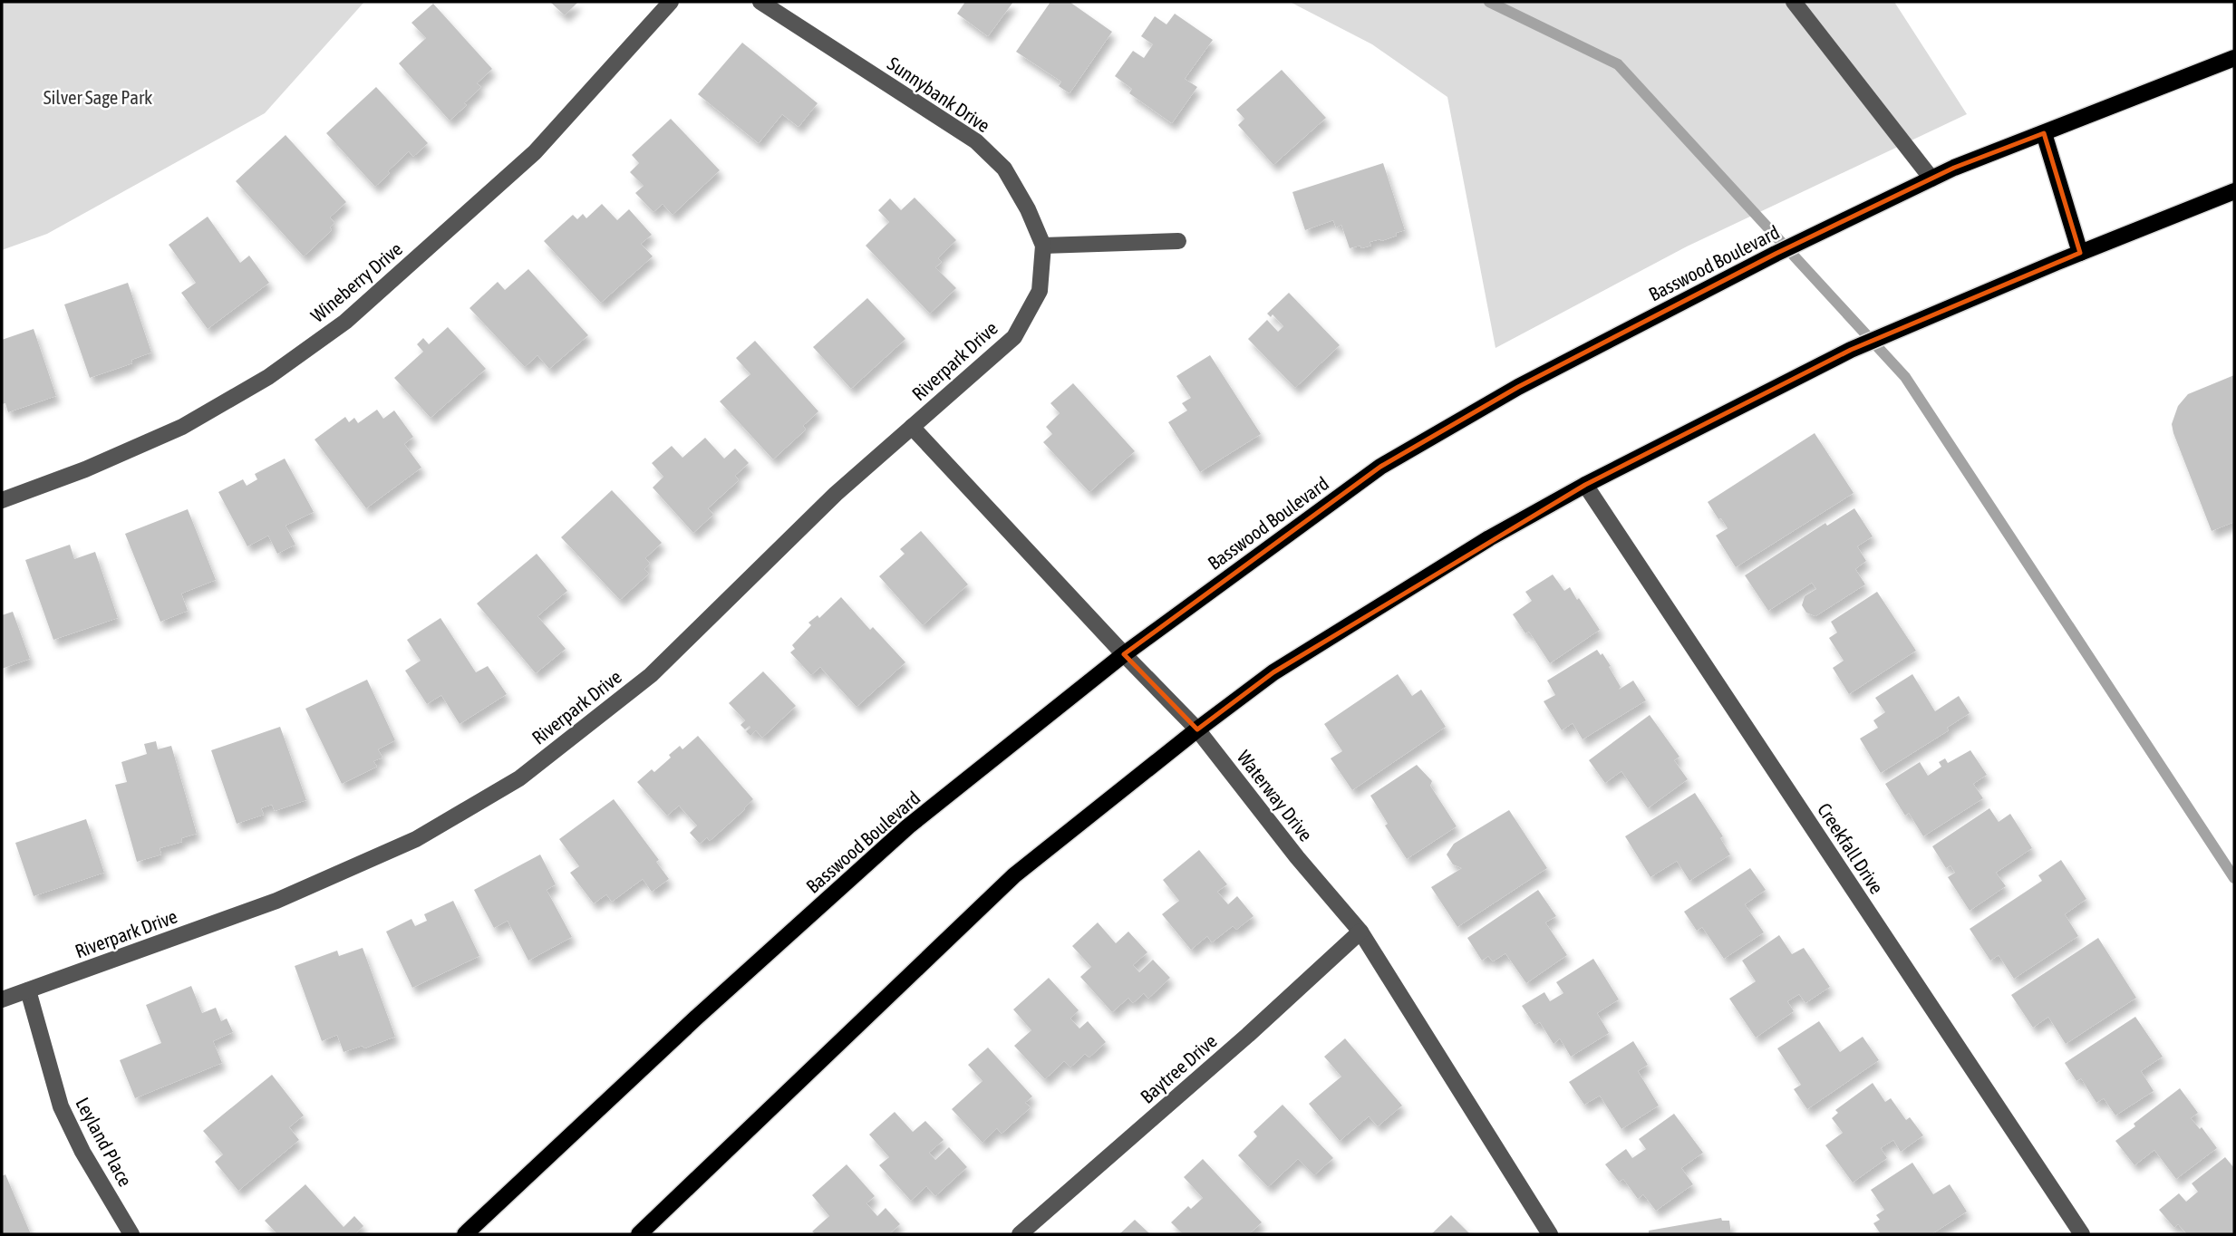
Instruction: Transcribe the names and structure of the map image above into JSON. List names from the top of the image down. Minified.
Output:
{"streets":{"main road":["Basswood Boulevard"],"street":["Sunnybank Drive","Wineberry Drive","Riverpark Drive","Waterway Drive","Creekfall Drive","Baytree Drive","Leyland Place"]},"crossings":[["Sunnybank Drive","Riverpark Drive"],["Basswood Boulevard","Waterway Drive"],["Riverpark Drive","Waterway Drive"],["Riverpark Drive","Leyland Place"],["Waterway Drive","Baytree Drive"]],"parks":["Silver Sage Park"]}
